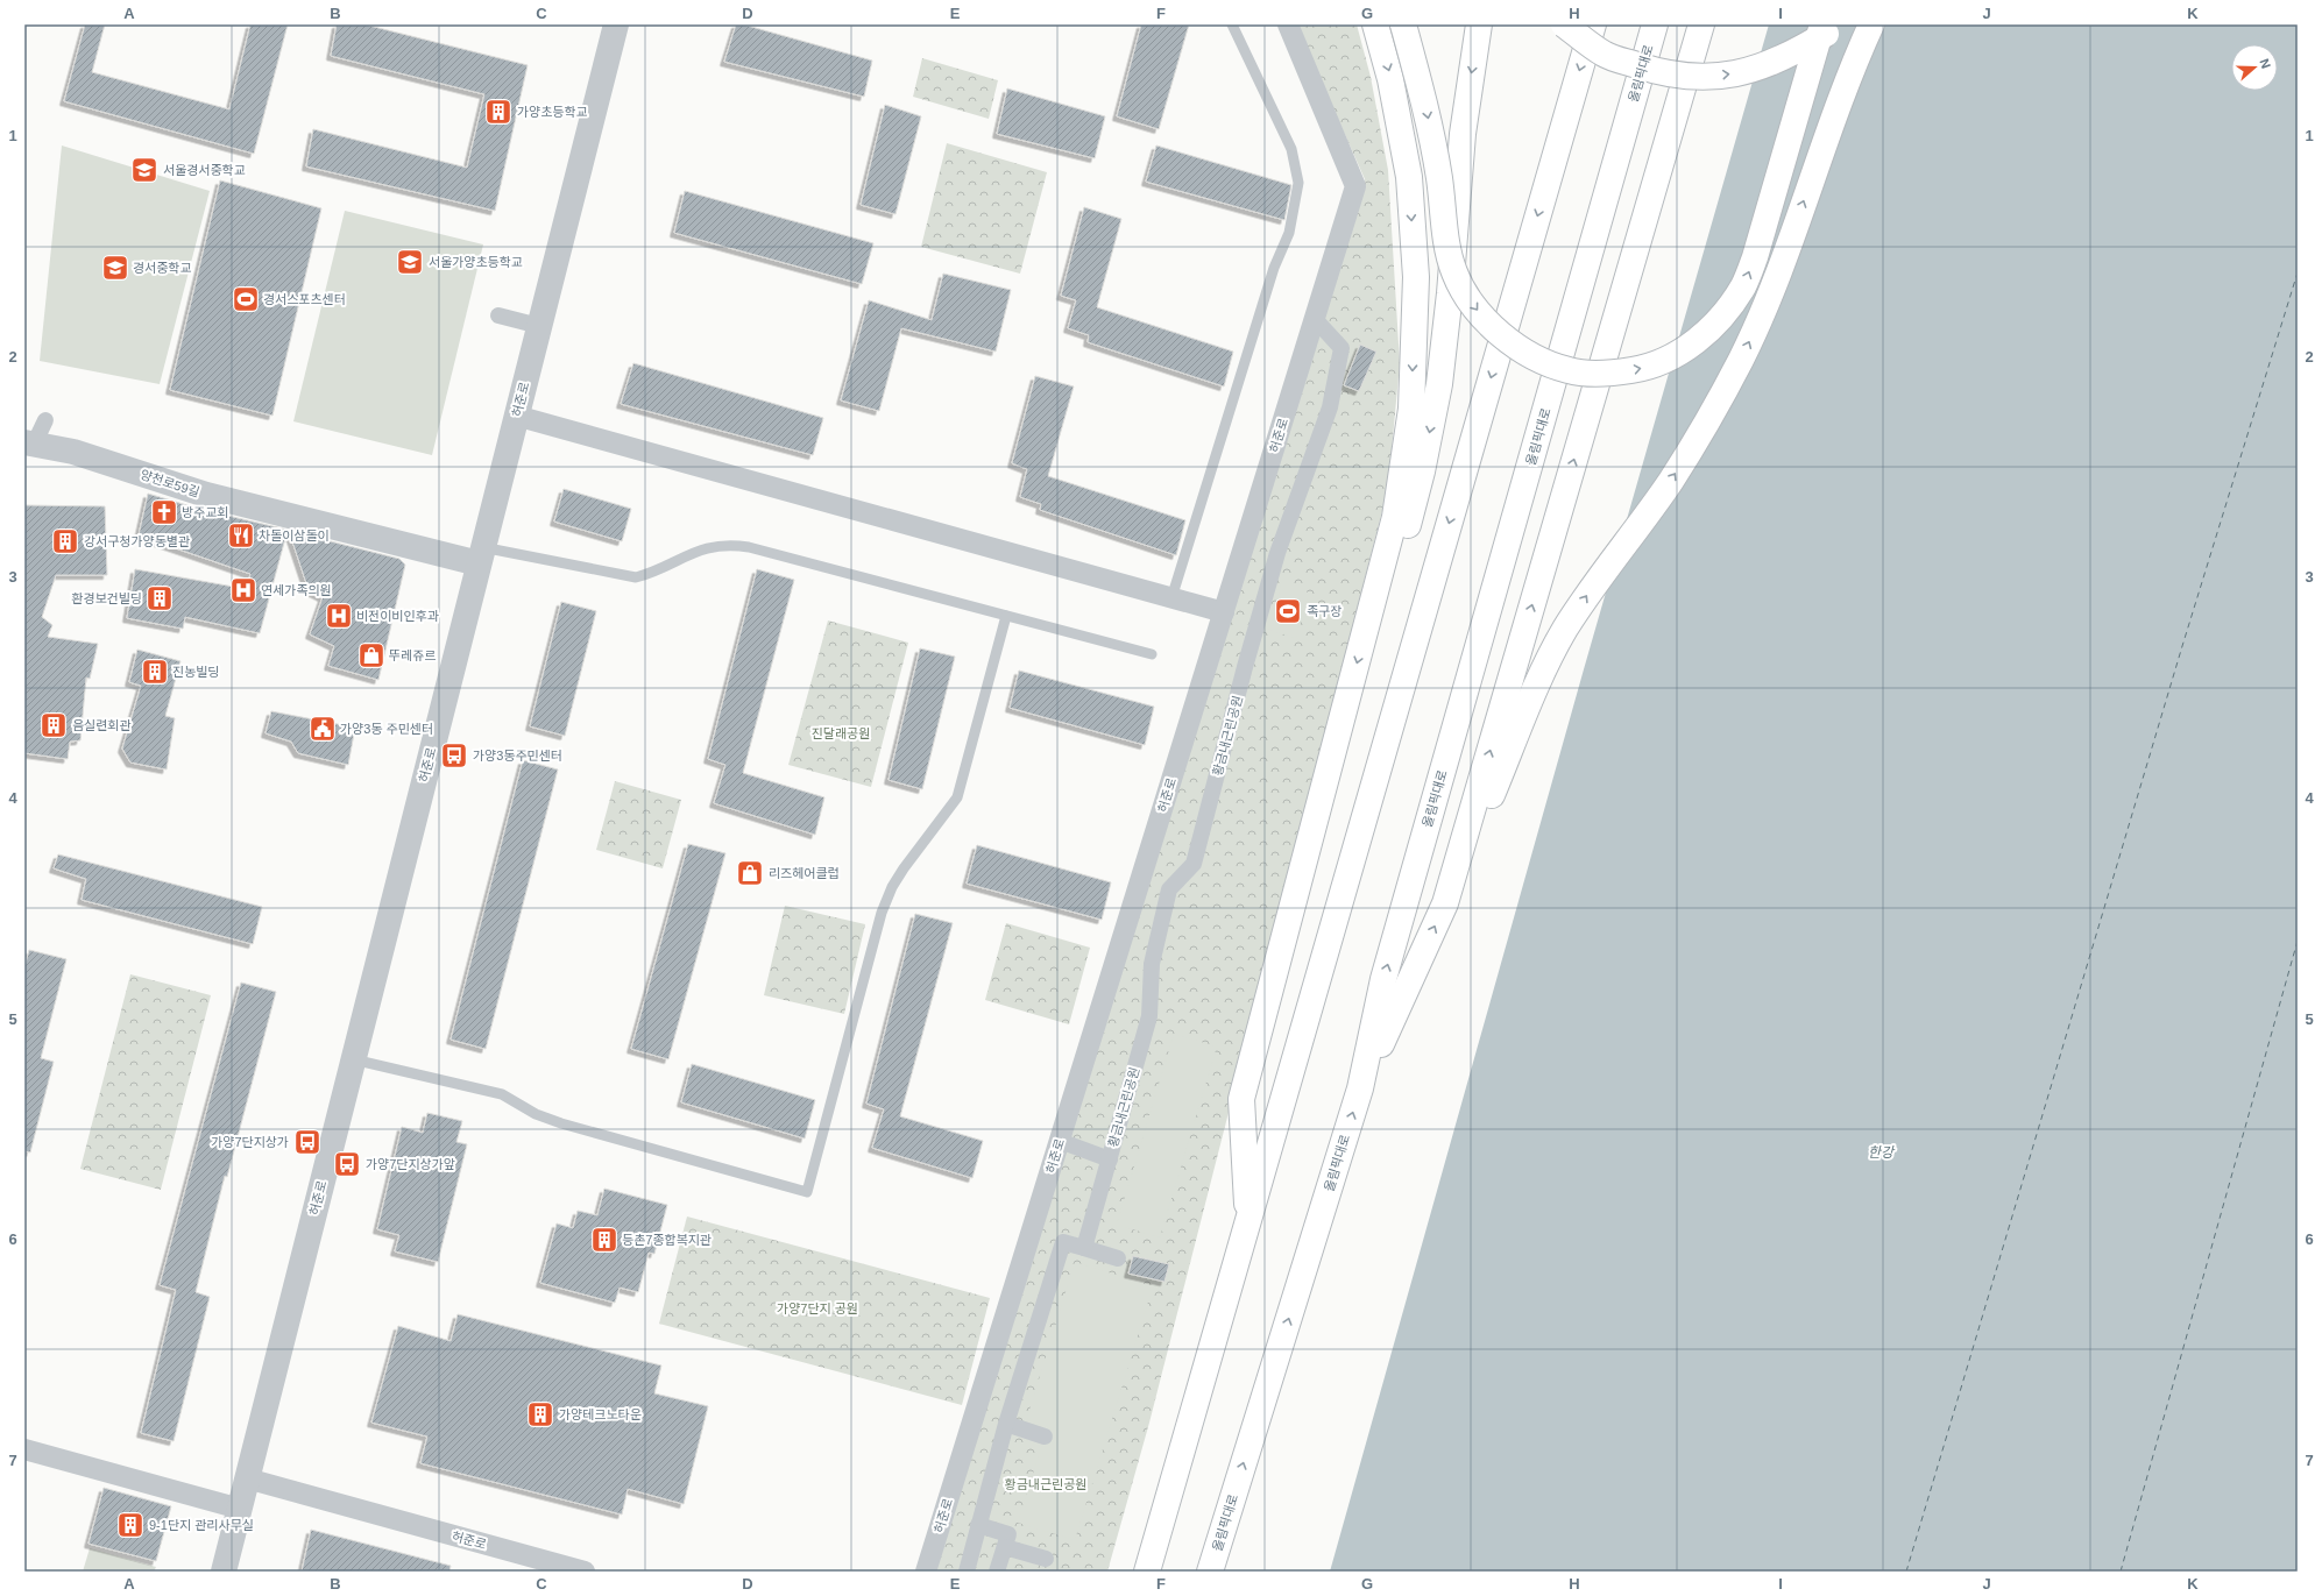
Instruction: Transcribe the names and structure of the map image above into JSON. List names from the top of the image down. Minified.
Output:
{"streets":{"highway":["올림픽대로"],"street":["허준로","양천로59길","황금내근린공원"]},"crossings":[["허준로","양천로59길"],["허준로","황금내근린공원"]],"water":["한강"],"parks":["진달래공원","가양7단지 공원","황금내근린공원"],"places":{"building":["가양초등학교","강서구청가양동별관","환경보건빌딩","진농빌딩","음실련회관","등촌7종합복지관","가양테크노타운","9-1단지 관리사무실"],"school or university":["서울경서중학교","서울가양초등학교","경서중학교"],"sports":["경서스포츠센터","족구장"],"church":["방주교회"],"restaurant":["차돌이삼돌이"],"hospital":["연세가족의원","비전이비인후과"],"shop":["뚜레쥬르","리즈헤어클럽"],"public building":["가양3동 주민센터"],"bus stop":["가양3동주민센터","가양7단지상가","가양7단지상가앞"]},"north":"right","grid":{"columns":["A","B","C","D","E","F","G","H","I","J","K"],"rows":["1","2","3","4","5","6","7"]}}
